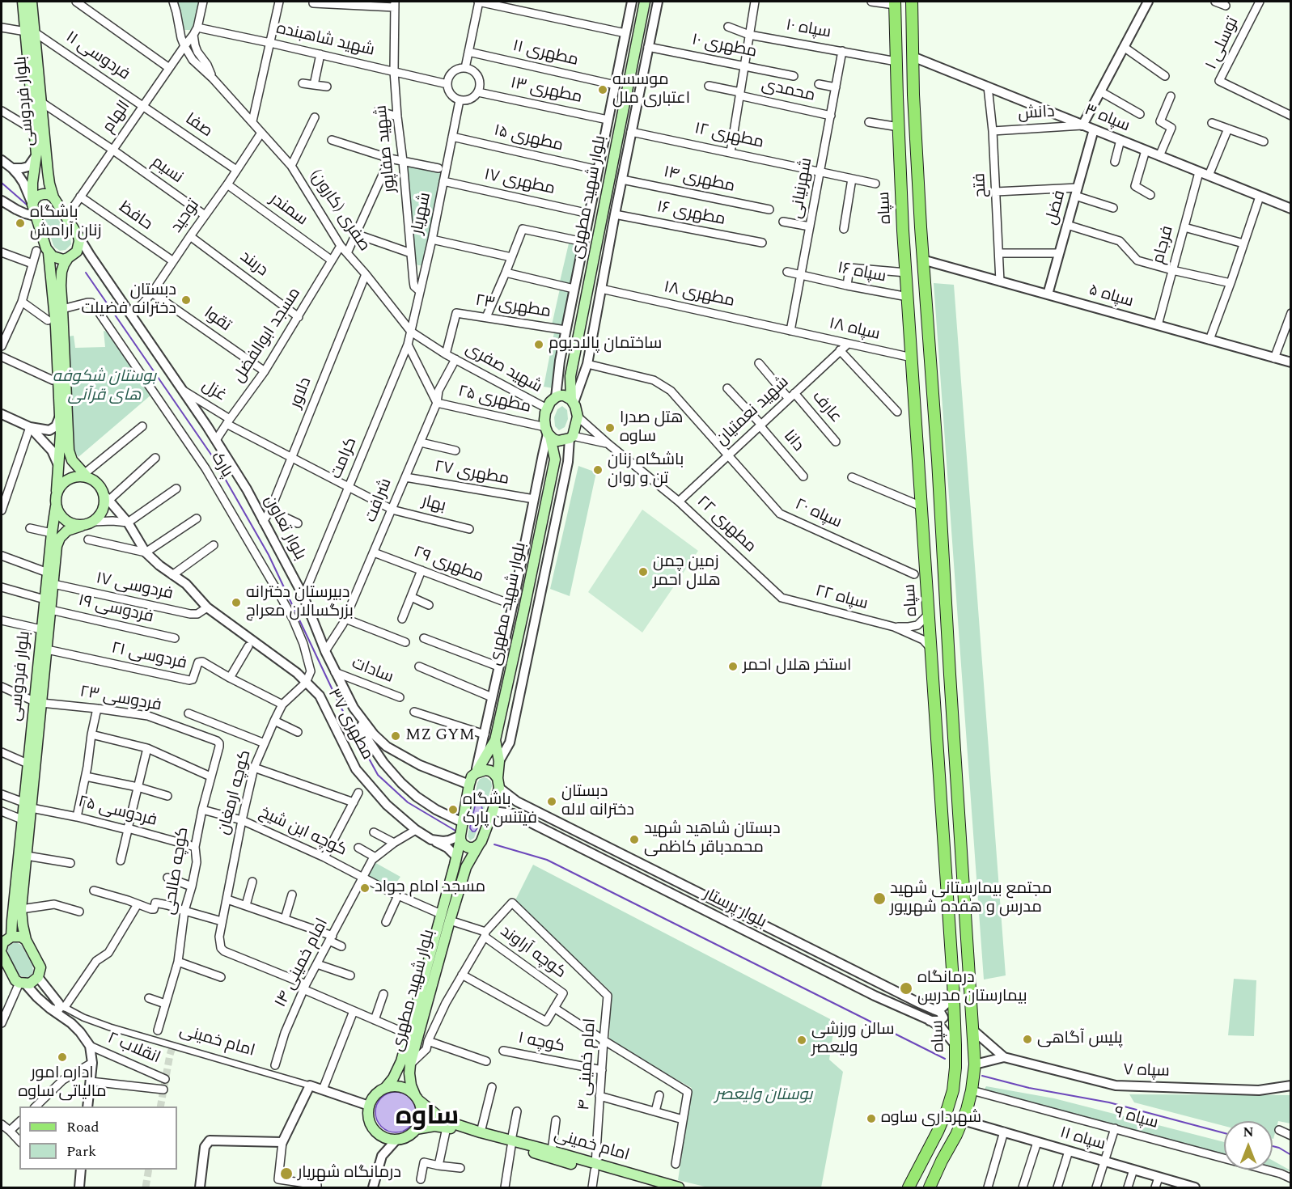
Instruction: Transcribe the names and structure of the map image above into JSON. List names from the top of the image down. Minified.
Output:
{"streets":{"main road":["بلوار فردوسی","بلوار شهید مطهری","سپاه","امام خمینی"],"street":["سپاه ۱۰","شهید شاهبنده","توسلی ۱","مطهری ۱۰","مطهری ۱۱","فردوسی ۱۱","مطهری ۱۳","محمدی","دانش","الهام","سپاه ۳","صفا","مطهری ۱۲","مطهری ۱۵","شهید صفاپور","نسیم","مطهری ۱۴","مطهری ۱۷","فتح","شهرنیانی","فضل","سمندر","صفری (کارون)","شهریار","مطهری ۱۶","حافظ","توحید","فرجام","دربند","سپاه ۱۶","مطهری ۱۸","سپاه ۵","مطهری ۲۳","تقوا","سپاه ۱۸","مسجد ابوالفضل","شهید صفری","غزل","دلاور","مطهری ۲۵","عارف","شهید نعمتیان","دانا","کرامت","پارک","مطهری ۲۷","شرافت","بهار","سپاه ۲۰","مطهری ۲۲","بلوار تعاون","مطهری ۲۹","فردوسی ۱۷","سپاه ۲۲","فردوسی ۱۹","فردوسی ۲۱","سادات","فردوسی ۲۳","مطهری ۳۷","کوچه ارمغان","فردوسی ۲۵","کوچه ابن شیخ","کوچه صالحی","بلوار پرستار","کوچه آراوند","امام خمینی ۱۴","کوچه ۱","انقلاب ۲","امام خمینی ۴","سپاه ۷","سپاه ۹","سپاه ۱۱"]},"crossings":[["سپاه ۱۰","شهرنیانی"],["سپاه ۱۰","سپاه"],["شهید شاهبنده","مطهری ۱۳"],["شهید شاهبنده","الهام"],["شهید شاهبنده","شهید صفاپور"],["شهید شاهبنده","شهریار"],["فردوسی ۱۱","بلوار فردوسی"],["فردوسی ۱۱","الهام"],["فردوسی ۱۱","صفا"],["مطهری ۱۳","شهریار"],["محمدی","شهرنیانی"],["بلوار فردوسی","نسیم"],["بلوار فردوسی","فردوسی ۱۷"],["بلوار فردوسی","فردوسی ۱۹"],["بلوار فردوسی","فردوسی ۲۱"],["بلوار فردوسی","فردوسی ۲۳"],["بلوار فردوسی","فردوسی ۲۵"],["دانش","سپاه ۳"],["دانش","فتح"],["الهام","صفا"],["الهام","نسیم"],["الهام","حافظ"],["سپاه ۳","فتح"],["سپاه ۳","سپاه"],["سپاه ۳","فضل"],["سپاه ۳","فرجام"],["صفا","توحید"],["مطهری ۱۲","شهرنیانی"],["مطهری ۱۵","شهریار"],["شهید صفاپور","شهریار"],["نسیم","توحید"],["مطهری ۱۷","شهریار"],["فتح","سپاه ۵"],["شهرنیانی","سپاه ۱۶"],["شهرنیانی","مطهری ۱۸"],["شهرنیانی","سپاه ۱۸"],["بلوار شهید مطهری","شهید صفری"],["بلوار شهید مطهری","مطهری ۲۵"],["بلوار شهید مطهری","مطهری ۲۲"],["بلوار شهید مطهری","بلوار تعاون"],["بلوار شهید مطهری","مطهری ۳۷"],["بلوار شهید مطهری","کوچه ابن شیخ"],["بلوار شهید مطهری","بلوار پرستار"],["بلوار شهید مطهری","کوچه آراوند"],["سپاه","سپاه ۱۶"],["سپاه","سپاه ۵"],["سپاه","سپاه ۱۸"],["سپاه","بلوار پرستار"],["سپاه","سپاه ۷"],["سپاه","سپاه ۹"],["سپاه","سپاه ۱۱"],["فضل","سپاه ۵"],["سمندر","توحید"],["سمندر","مسجد ابوالفضل"],["صفری (کارون)","شهریار"],["صفری (کارون)","توحید"],["صفری (کارون)","مطهری ۲۳"],["صفری (کارون)","مسجد ابوالفضل"],["صفری (کارون)","شهید صفری"],["صفری (کارون)","دلاور"],["صفری (کارون)","کرامت"],["شهریار","کرامت"],["حافظ","توحید"],["توحید","دربند"],["توحید","تقوا"],["توحید","بلوار تعاون"],["فرجام","سپاه ۵"],["دربند","مسجد ابوالفضل"],["مطهری ۱۸","سپاه ۱۸"],["مطهری ۲۳","شهید صفری"],["تقوا","مسجد ابوالفضل"],["سپاه ۱۸","شهید نعمتیان"],["مسجد ابوالفضل","غزل"],["مسجد ابوالفضل","بلوار تعاون"],["شهید صفری","مطهری ۲۵"],["شهید صفری","شرافت"],["شهید صفری","مطهری ۲۲"],["غزل","دلاور"],["غزل","بهار"],["غزل","بلوار تعاون"],["دلاور","بهار"],["دلاور","بلوار تعاون"],["مطهری ۲۵","شرافت"],["مطهری ۲۵","مطهری ۲۲"],["عارف","شهید نعمتیان"],["شهید نعمتیان","دانا"],["شهید نعمتیان","سپاه ۲۰"],["شهید نعمتیان","مطهری ۲۲"],["کرامت","بهار"],["کرامت","بلوار تعاون"],["پارک","مطهری ۳۷"],["پارک","کوچه ارمغان"],["مطهری ۲۷","شرافت"],["شرافت","بهار"],["شرافت","بلوار تعاون"],["شرافت","مطهری ۲۹"],["مطهری ۲۲","سپاه ۲۲"],["بلوار تعاون","سادات"],["فردوسی ۱۷","مطهری ۳۷"],["فردوسی ۲۳","کوچه صالحی"],["مطهری ۳۷","کوچه ارمغان"],["مطهری ۳۷","امام خمینی ۱۴"],["کوچه ارمغان","کوچه ابن شیخ"],["کوچه ارمغان","امام خمینی ۱۴"],["فردوسی ۲۵","کوچه صالحی"],["کوچه ابن شیخ","کوچه صالحی"],["کوچه ابن شیخ","امام خمینی ۱۴"],["کوچه آراوند","امام خمینی ۴"],["امام خمینی","امام خمینی ۴"],["کوچه ۱","امام خمینی ۴"]],"districts":["ساوه"],"parks":["بوستان شکوفه های قرآنی","بوستان ولیعصر"],"places":["موسسه اعتباری ملل","باشگاه زنان آرامش","دبستان دخترانه فضیلت","ساختمان پالادیوم","هتل صدرا ساوه","باشگاه زنان تن و روان","زمین چمن هلال احمر","دبیرستان دخترانه بزرگسالان معراج","استخر هلال احمر","MZ GYM","دبستان دخترانه لاله","باشگاه فیتنس پارک","دبستان شاهید شهید محمدباقر کاظمی","مسجد امام جواد","مجتمع بیمارستانی شهید مدرس و هفده شهریور","درمانگاه بیمارستان مدرس","پلیس آگاهی","سالن ورزشی ولیعصر","اداره امور مالیاتی ساوه","شهرداری ساوه","درمانگاه شهریار"],"legend":["Road","Park"],"north":"top"}
